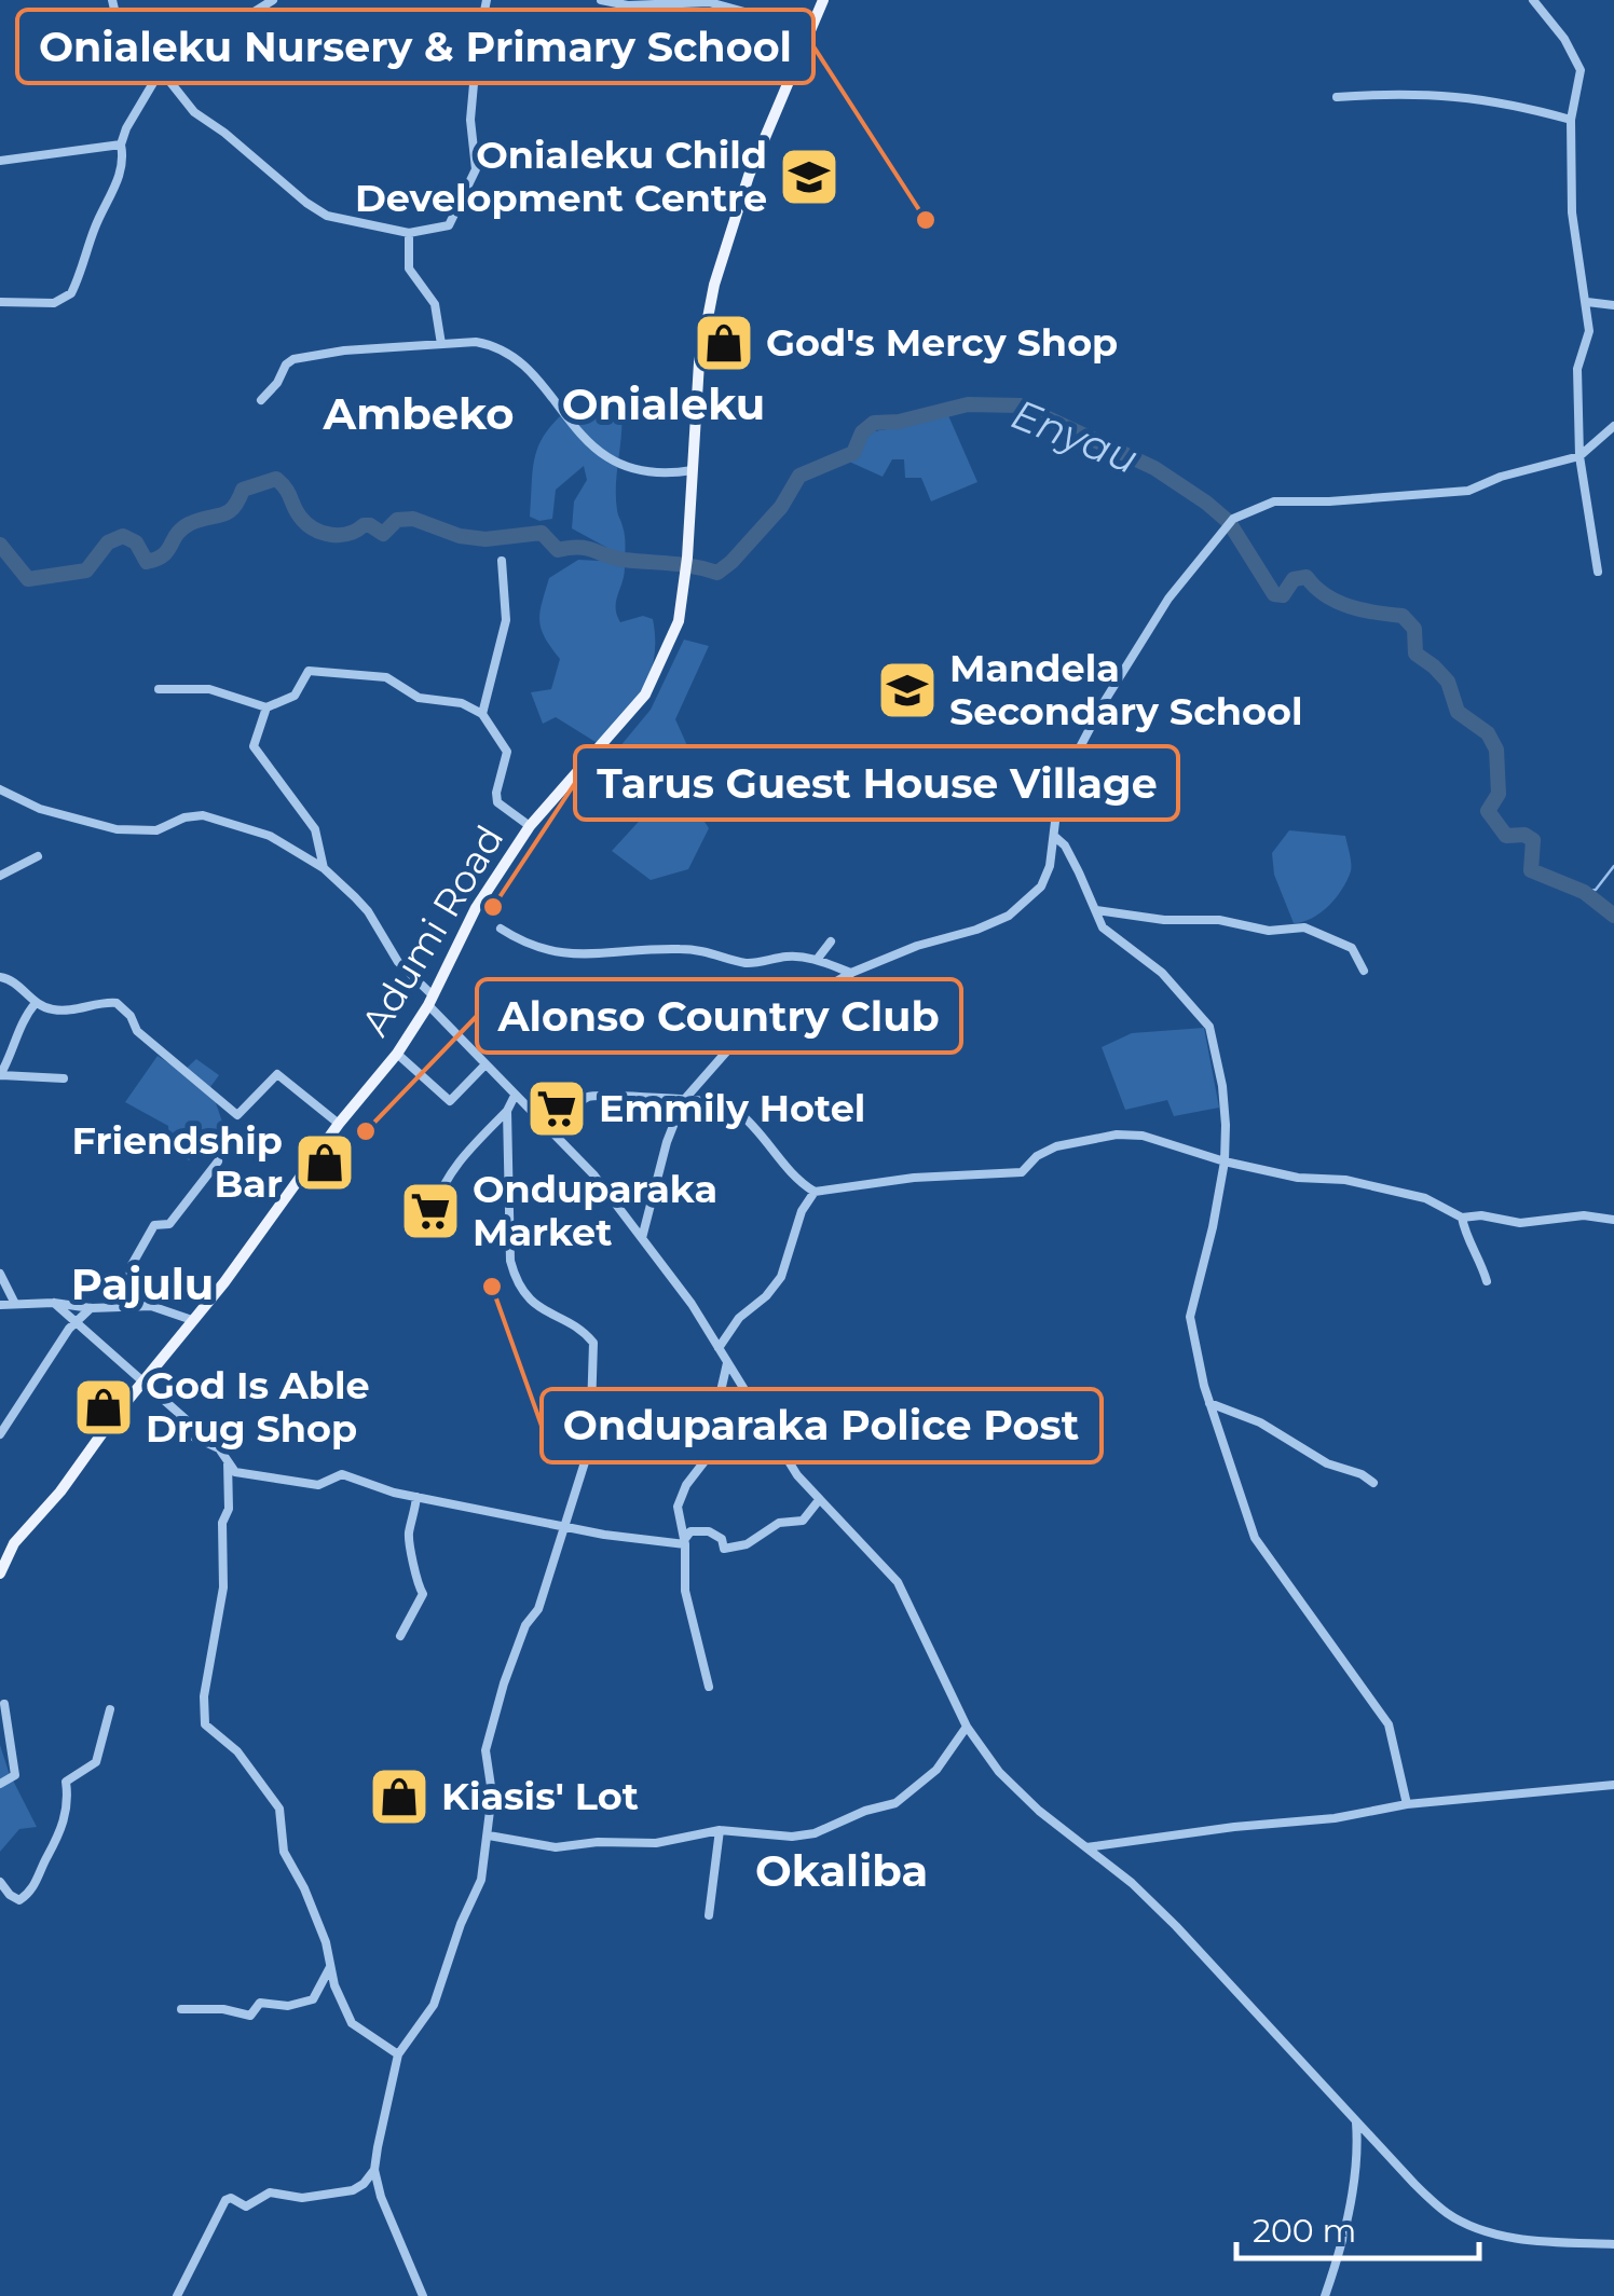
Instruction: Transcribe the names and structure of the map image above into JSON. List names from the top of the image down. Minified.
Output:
{"streets":{"main road":["Adumi Road"]},"districts":["Onialeku","Ambeko","Pajulu","Okaliba"],"water":["Enyau"],"places":{"school or university":["Onialeku Child Development Centre","Mandela Secondary School"],"other":["Onialeku Nursery & Primary School","Tarus Guest House Village","Alonso Country Club","Onduparaka Police Post"],"shop":["God's Mercy Shop","Friendship Bar","God Is Able Drug Shop","Kiasis' Lot"],"supermarket":["Emmily Hotel","Onduparaka Market"]},"scale_bar":"200 m"}
